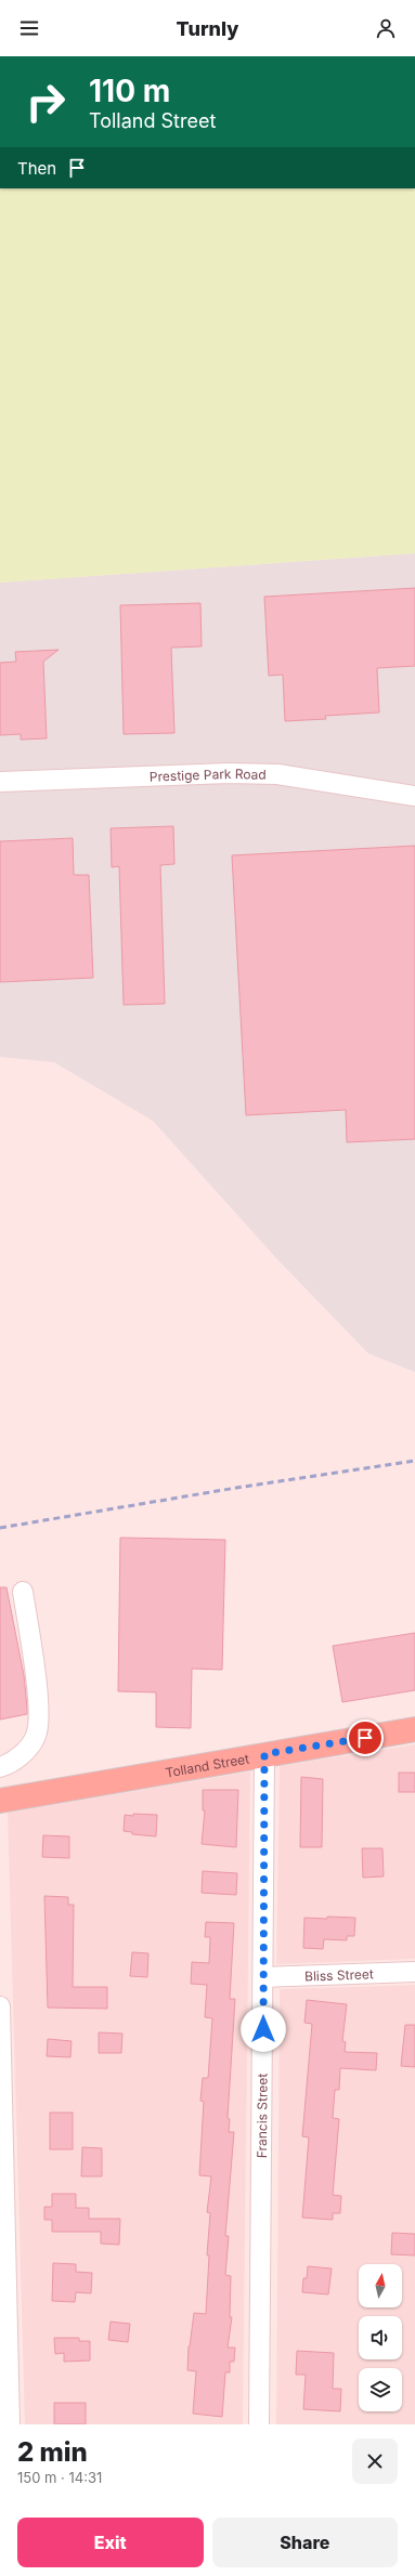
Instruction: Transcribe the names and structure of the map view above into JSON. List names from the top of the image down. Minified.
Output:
{"streets":{"main road":["Tolland Street"],"street":["Prestige Park Road","Bliss Street","Francis Street"]},"crossings":[["Tolland Street","Francis Street"],["Bliss Street","Francis Street"]],"north":"top","page":{"header":"Turnly","turn":["110 m","Tolland Street"],"then":"Then","heading":["2 min","150 m · 14:31"],"buttons":["Exit","Share"]}}
